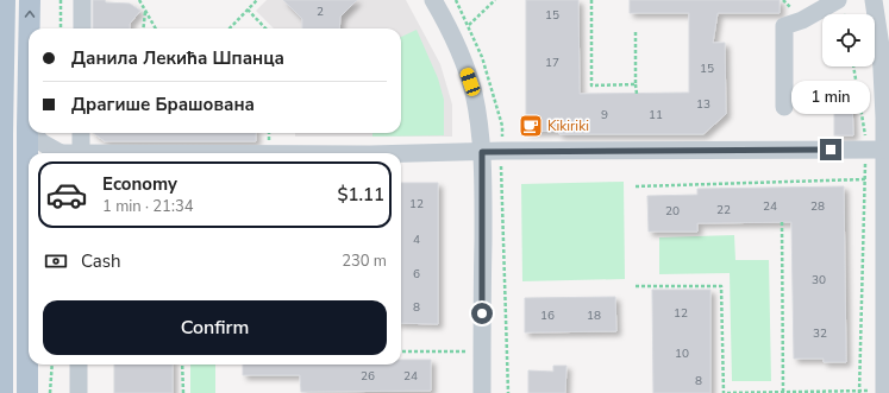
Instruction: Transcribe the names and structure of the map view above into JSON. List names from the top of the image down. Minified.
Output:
{"places":{"cafe":["Kikiriki"]},"house_numbers":["2","15","17","15","13","9","11","12","24","28","22","20","4","6","30","8","12","16","18","32","10","26","24","8"],"page":{"banner":["Данила Лекића Шпанца","Драгише Брашована"],"bubble":"1 min","list":[{"name":"Economy","note":"1 min · 21:34","value":"$1.11"}],"pay":["Cash","230 m"],"buttons":"Confirm"}}
